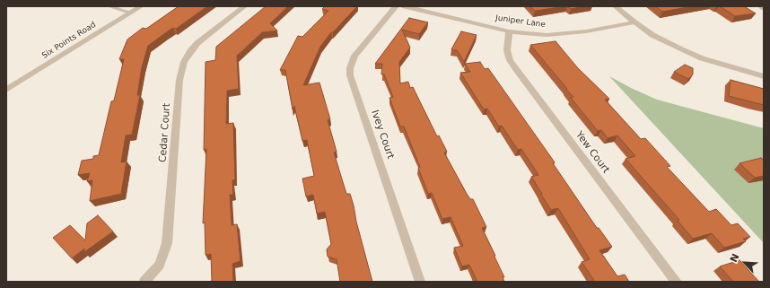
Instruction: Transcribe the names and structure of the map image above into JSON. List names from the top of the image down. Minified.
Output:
{"streets":{"street":["Juniper Lane","Six Points Road","Cedar Court","Ivey Court","Yew Court"]},"crossings":[["Juniper Lane","Yew Court"]],"north":"top left"}
